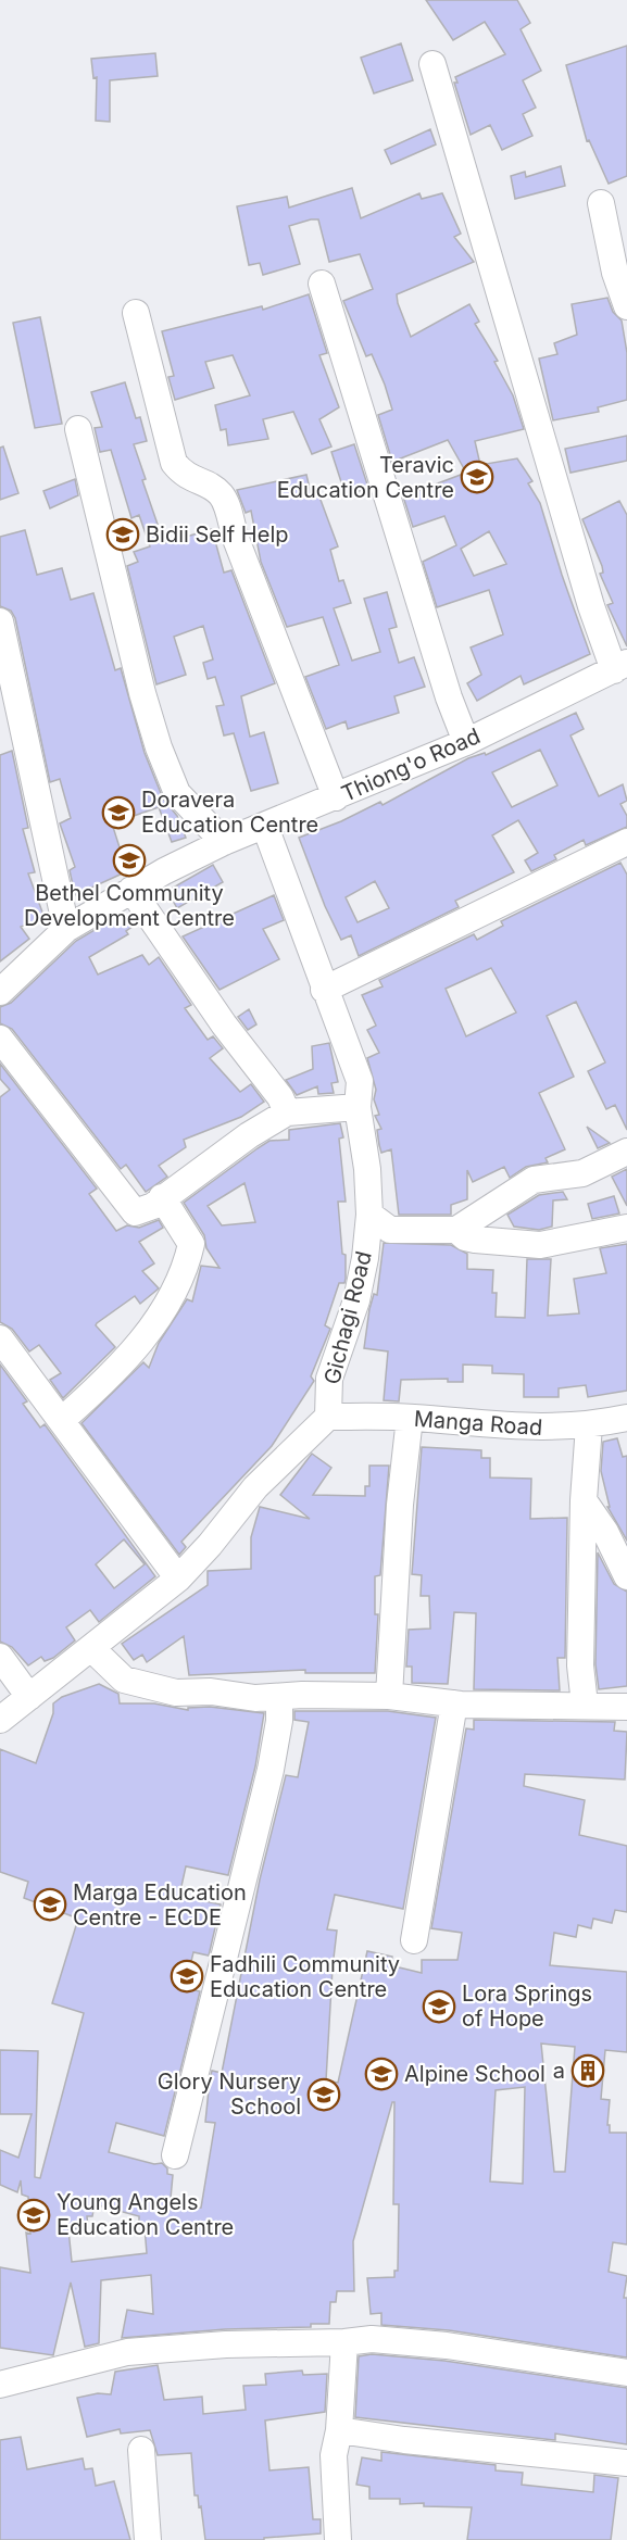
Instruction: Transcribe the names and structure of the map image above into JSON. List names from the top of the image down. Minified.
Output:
{"streets":{"street":["Thiong'o Road","Gichagi Road","Manga Road"]},"crossings":[["Thiong'o Road","Gichagi Road"],["Gichagi Road","Manga Road"]],"places":{"school or university":["Teravic Education Centre","Bidii Self Help","Doravera Education Centre","Bethel Community Development Centre","Marga Education Centre - ECDE","Fadhili Community Education Centre","Lora Springs of Hope","Alpine School","Glory Nursery School","Young Angels Education Centre"],"building":["a"]}}
